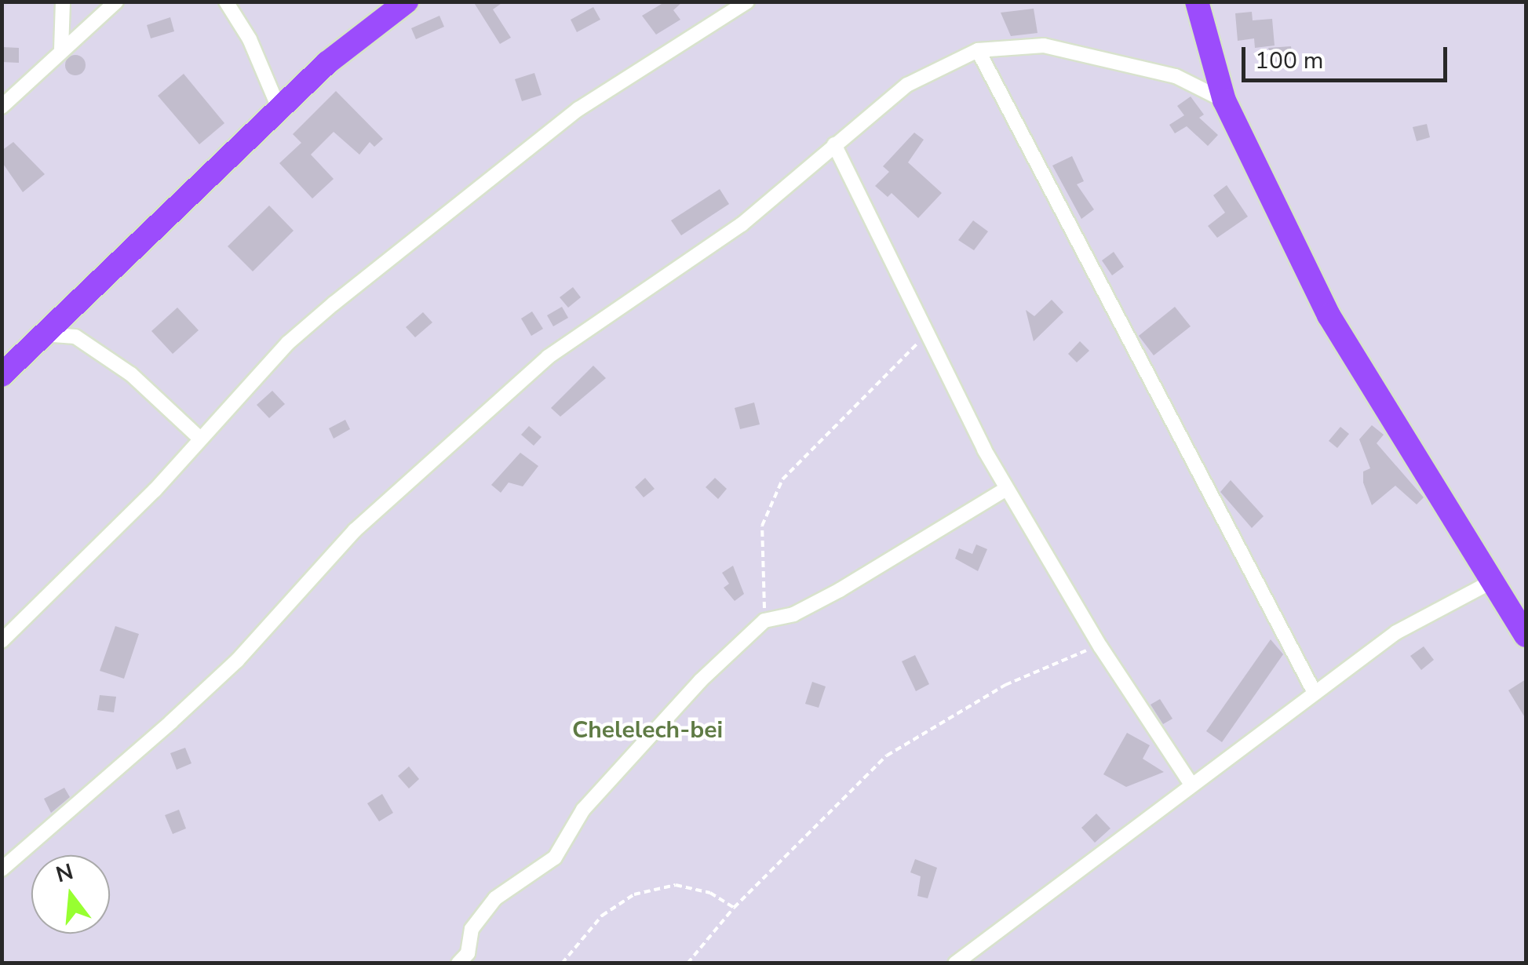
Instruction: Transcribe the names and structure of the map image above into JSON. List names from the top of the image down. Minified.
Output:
{"districts":["Chelelech-bei"],"scale_bar":"100 m","north":"top"}
